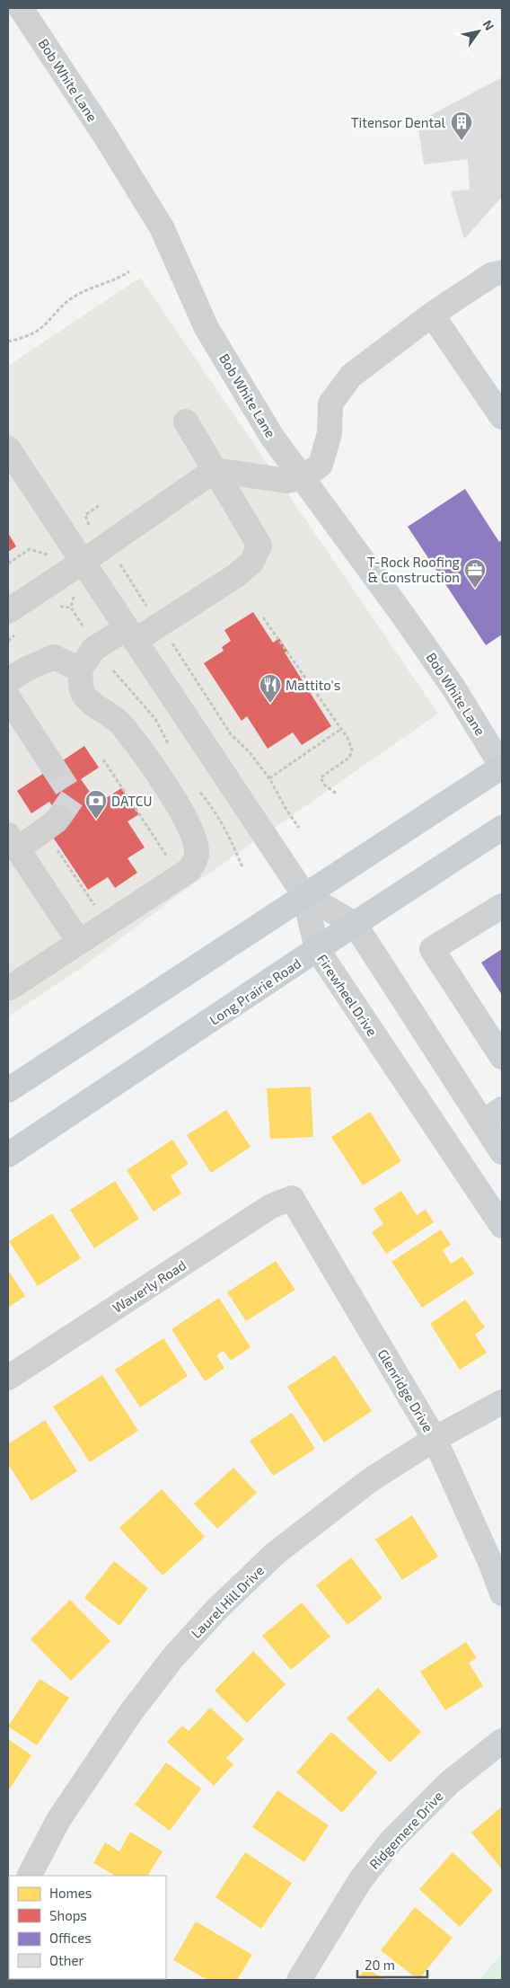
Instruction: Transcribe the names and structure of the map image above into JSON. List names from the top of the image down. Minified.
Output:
{"streets":{"main road":["Long Prairie Road"],"street":["Bob White Lane","Firewheel Drive","Waverly Road","Glenridge Drive","Laurel Hill Drive","Ridgemere Drive"]},"crossings":[["Long Prairie Road","Firewheel Drive"],["Waverly Road","Glenridge Drive"],["Glenridge Drive","Laurel Hill Drive"]],"places":{"building":["Titensor Dental"],"office":["T-Rock Roofing & Construction"],"restaurant":["Mattito's"],"bank":["DATCU"]},"legend":["Homes","Shops","Offices","Other"],"scale_bar":"20 m","north":"top right"}
